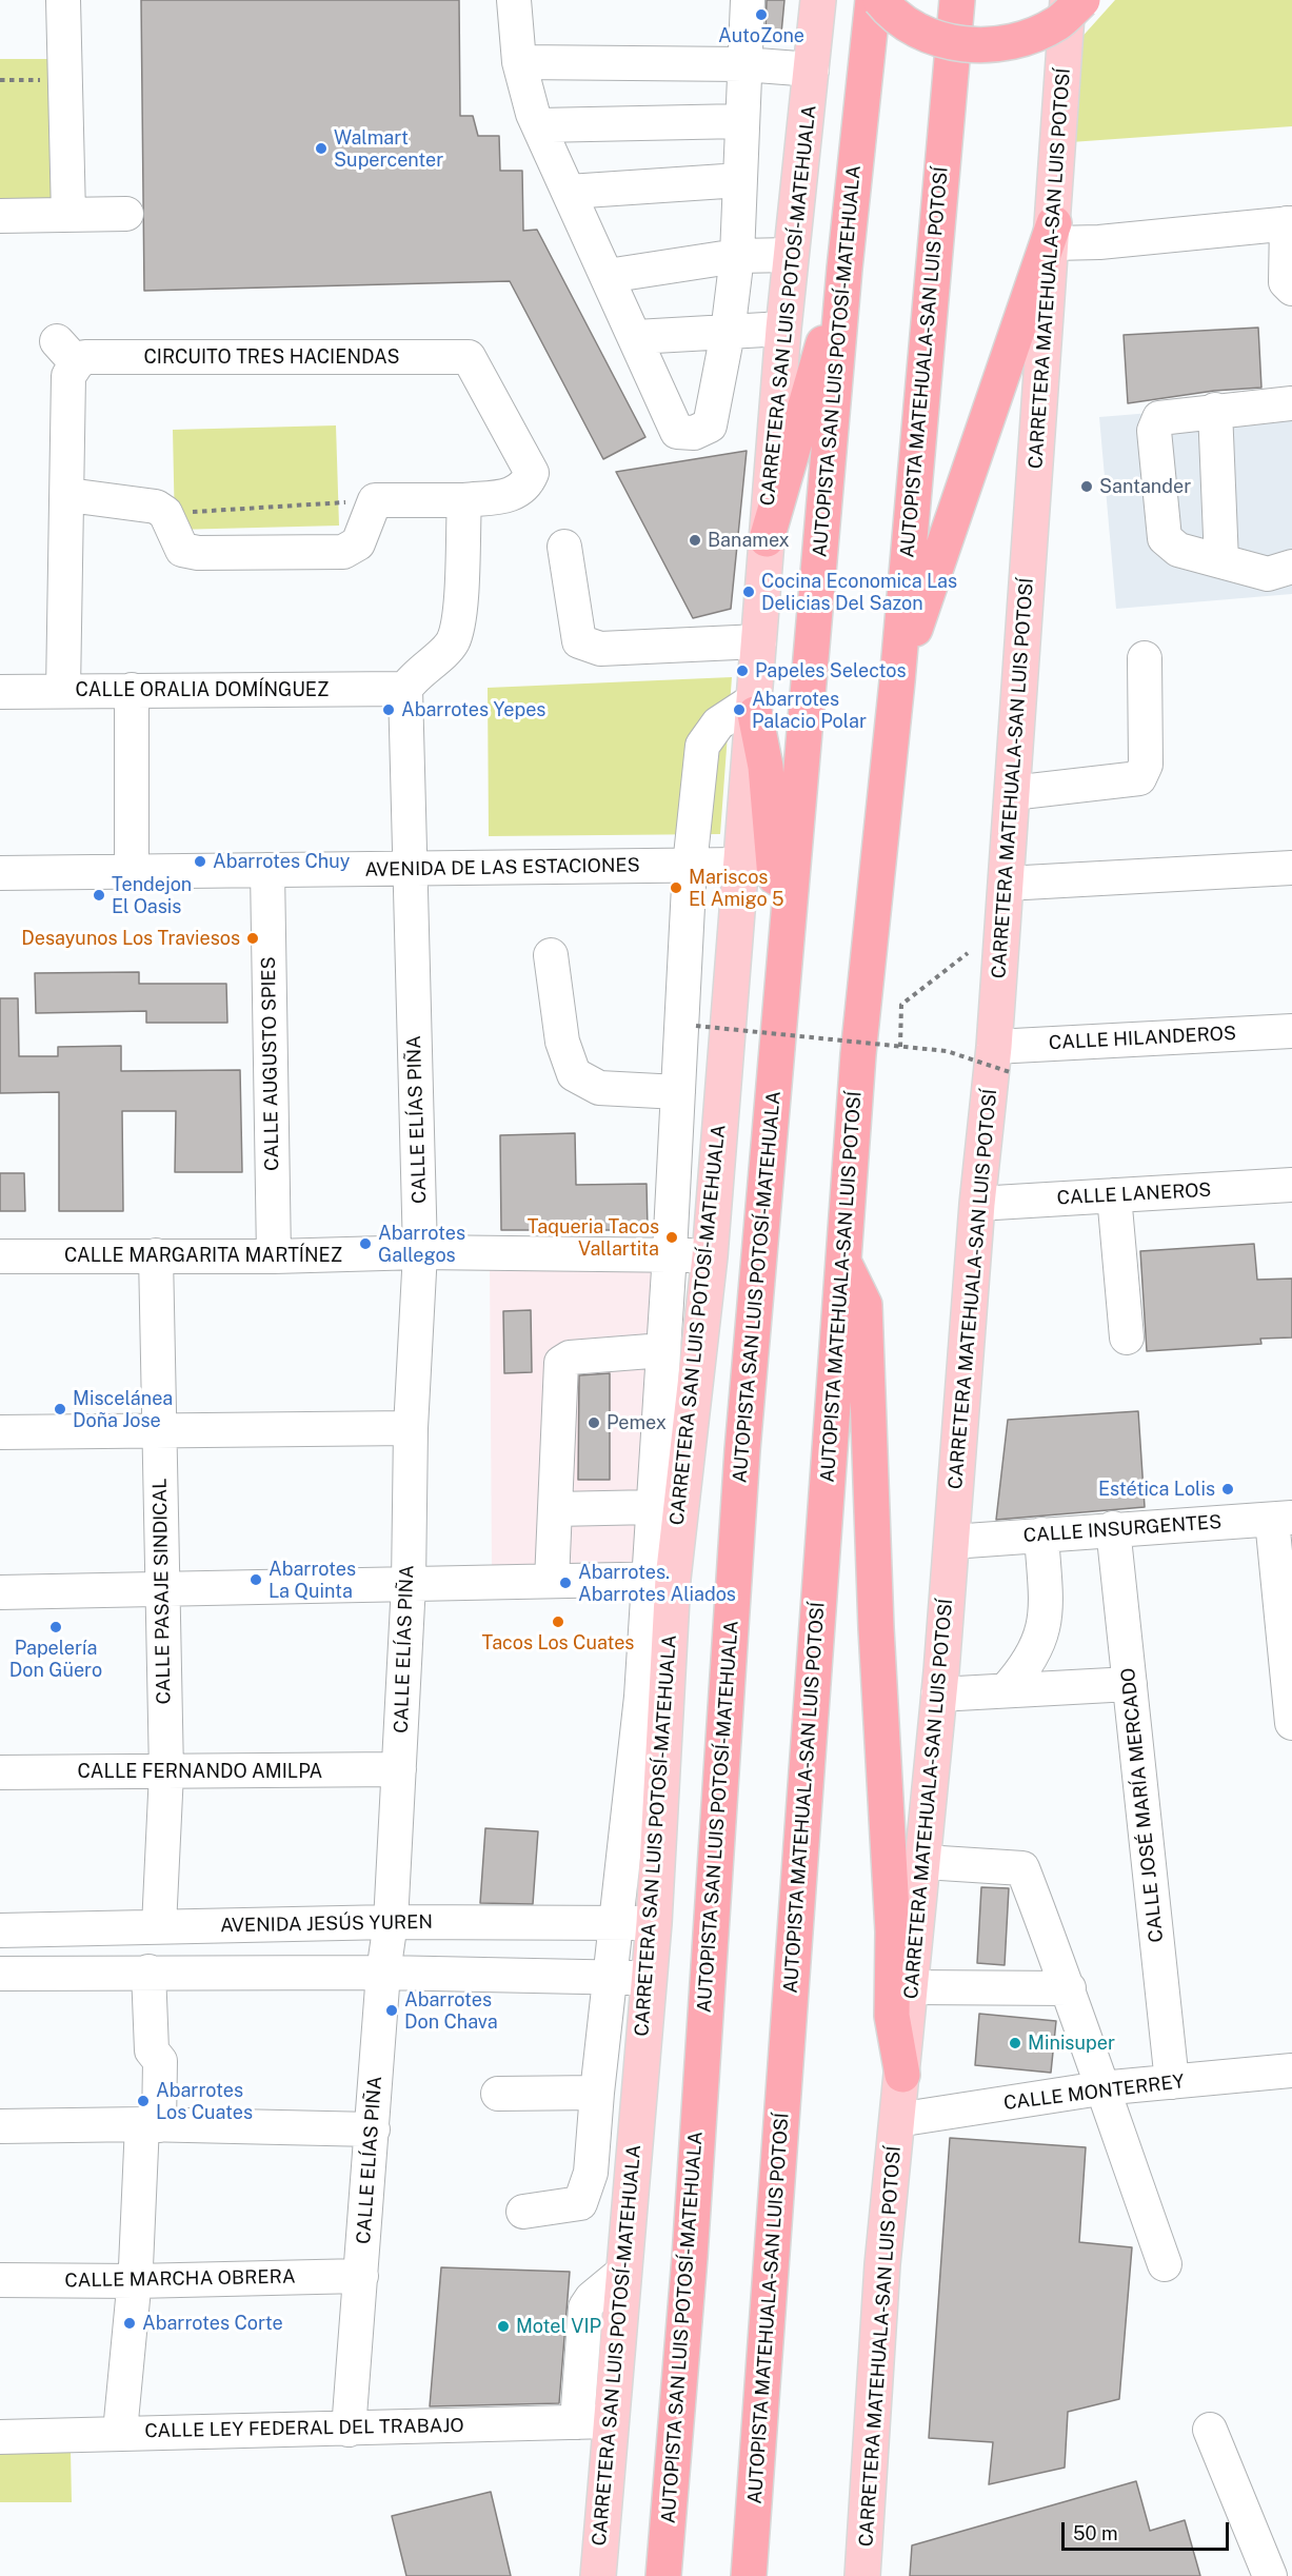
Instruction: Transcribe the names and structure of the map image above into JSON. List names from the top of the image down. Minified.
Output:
{"streets":{"highway":["AUTOPISTA SAN LUIS POTOSÍ-MATEHUALA","AUTOPISTA MATEHUALA-SAN LUIS POTOSÍ"],"main road":["CARRETERA MATEHUALA-SAN LUIS POTOSÍ","CARRETERA SAN LUIS POTOSÍ-MATEHUALA"],"street":["CIRCUITO TRES HACIENDAS","CALLE ORALIA DOMÍNGUEZ","AVENIDA DE LAS ESTACIONES","CALLE HILANDEROS","CALLE AUGUSTO SPIES","CALLE ELÍAS PIÑA","CALLE LANEROS","CALLE MARGARITA MARTÍNEZ","CALLE INSURGENTES","CALLE PASAJE SINDICAL","CALLE FERNANDO AMILPA","CALLE JOSÉ MARÍA MERCADO","AVENIDA JESÚS YUREN","CALLE MONTERREY","CALLE MARCHA OBRERA","CALLE LEY FEDERAL DEL TRABAJO"]},"crossings":[["CARRETERA MATEHUALA-SAN LUIS POTOSÍ","CALLE HILANDEROS"],["CARRETERA MATEHUALA-SAN LUIS POTOSÍ","CALLE LANEROS"],["CARRETERA MATEHUALA-SAN LUIS POTOSÍ","CALLE INSURGENTES"],["CARRETERA MATEHUALA-SAN LUIS POTOSÍ","CALLE MONTERREY"],["CARRETERA SAN LUIS POTOSÍ-MATEHUALA","AVENIDA DE LAS ESTACIONES"],["CARRETERA SAN LUIS POTOSÍ-MATEHUALA","CALLE MARGARITA MARTÍNEZ"],["CARRETERA SAN LUIS POTOSÍ-MATEHUALA","AVENIDA JESÚS YUREN"],["CARRETERA SAN LUIS POTOSÍ-MATEHUALA","CALLE LEY FEDERAL DEL TRABAJO"],["CIRCUITO TRES HACIENDAS","CALLE ORALIA DOMÍNGUEZ"],["AVENIDA DE LAS ESTACIONES","CALLE AUGUSTO SPIES"],["AVENIDA DE LAS ESTACIONES","CALLE ELÍAS PIÑA"],["CALLE AUGUSTO SPIES","CALLE MARGARITA MARTÍNEZ"],["CALLE ELÍAS PIÑA","CALLE MARGARITA MARTÍNEZ"],["CALLE ELÍAS PIÑA","CALLE FERNANDO AMILPA"],["CALLE ELÍAS PIÑA","AVENIDA JESÚS YUREN"],["CALLE ELÍAS PIÑA","CALLE MARCHA OBRERA"],["CALLE ELÍAS PIÑA","CALLE LEY FEDERAL DEL TRABAJO"],["CALLE MARGARITA MARTÍNEZ","CALLE PASAJE SINDICAL"],["CALLE INSURGENTES","CALLE JOSÉ MARÍA MERCADO"],["CALLE PASAJE SINDICAL","CALLE FERNANDO AMILPA"],["CALLE PASAJE SINDICAL","AVENIDA JESÚS YUREN"],["CALLE JOSÉ MARÍA MERCADO","CALLE MONTERREY"]],"places":["AutoZone","Walmart Supercenter","Santander","Banamex","Cocina Economica Las Delicias Del Sazon","Papeles Selectos","Abarrotes Yepes","Abarrotes Palacio Polar","Abarrotes Chuy","Mariscos El Amigo 5","Tendejon El Oasis","Desayunos Los Traviesos","Taqueria Tacos Vallartita","Abarrotes Gallegos","Miscelánea Doña Jose","Pemex","Estética Lolis","Abarrotes La Quinta","Abarrotes. Abarrotes Aliados","Tacos Los Cuates","Papelería Don Güero","Abarrotes Don Chava","Minisuper","Abarrotes Los Cuates","Abarrotes Corte","Motel VIP"],"scale_bar":"50 m"}
